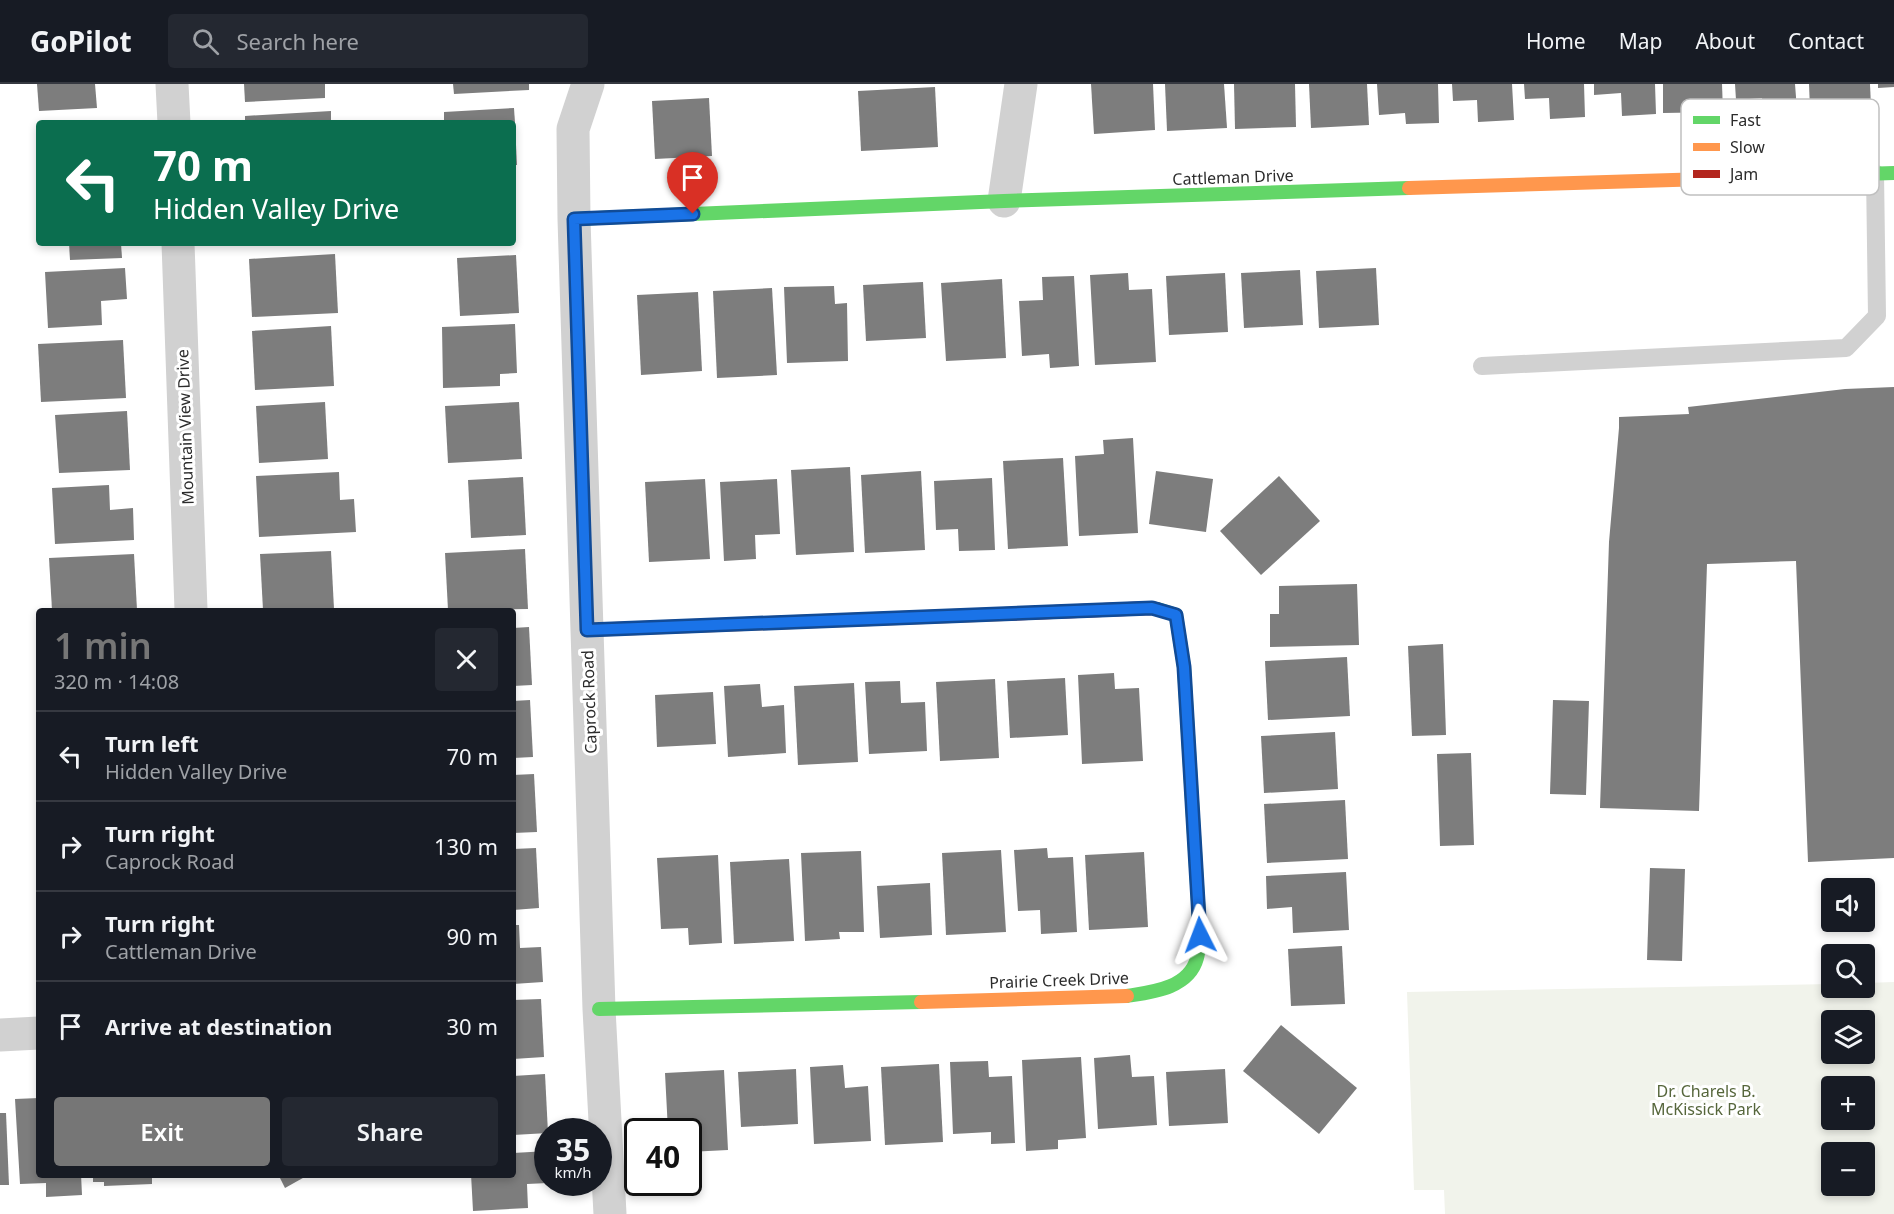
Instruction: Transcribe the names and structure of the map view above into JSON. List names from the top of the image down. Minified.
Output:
{"streets":{"street":["Cattleman Drive","Mountain View Drive","Caprock Road","Prairie Creek Drive"]},"crossings":[["Cattleman Drive","Caprock Road"],["Caprock Road","Prairie Creek Drive"]],"parks":["Dr. Charels B. McKissick Park"],"legend":["Fast","Slow","Jam"],"page":{"header":"GoPilot","search":"Search here","nav":["Home","Map","About","Contact"],"turn":["70 m","Hidden Valley Drive"],"heading":["1 min","320 m · 14:08"],"list":[{"name":"Turn left","note":"Hidden Valley Drive","value":"70 m"},{"name":"Turn right","note":"Caprock Road","value":"130 m"},{"name":"Turn right","note":"Cattleman Drive","value":"90 m"},{"name":"Arrive at destination","value":"30 m"}],"map_buttons":["+","−"],"buttons":["Exit","Share"],"speed":"35 km/h","limit":"40"}}
